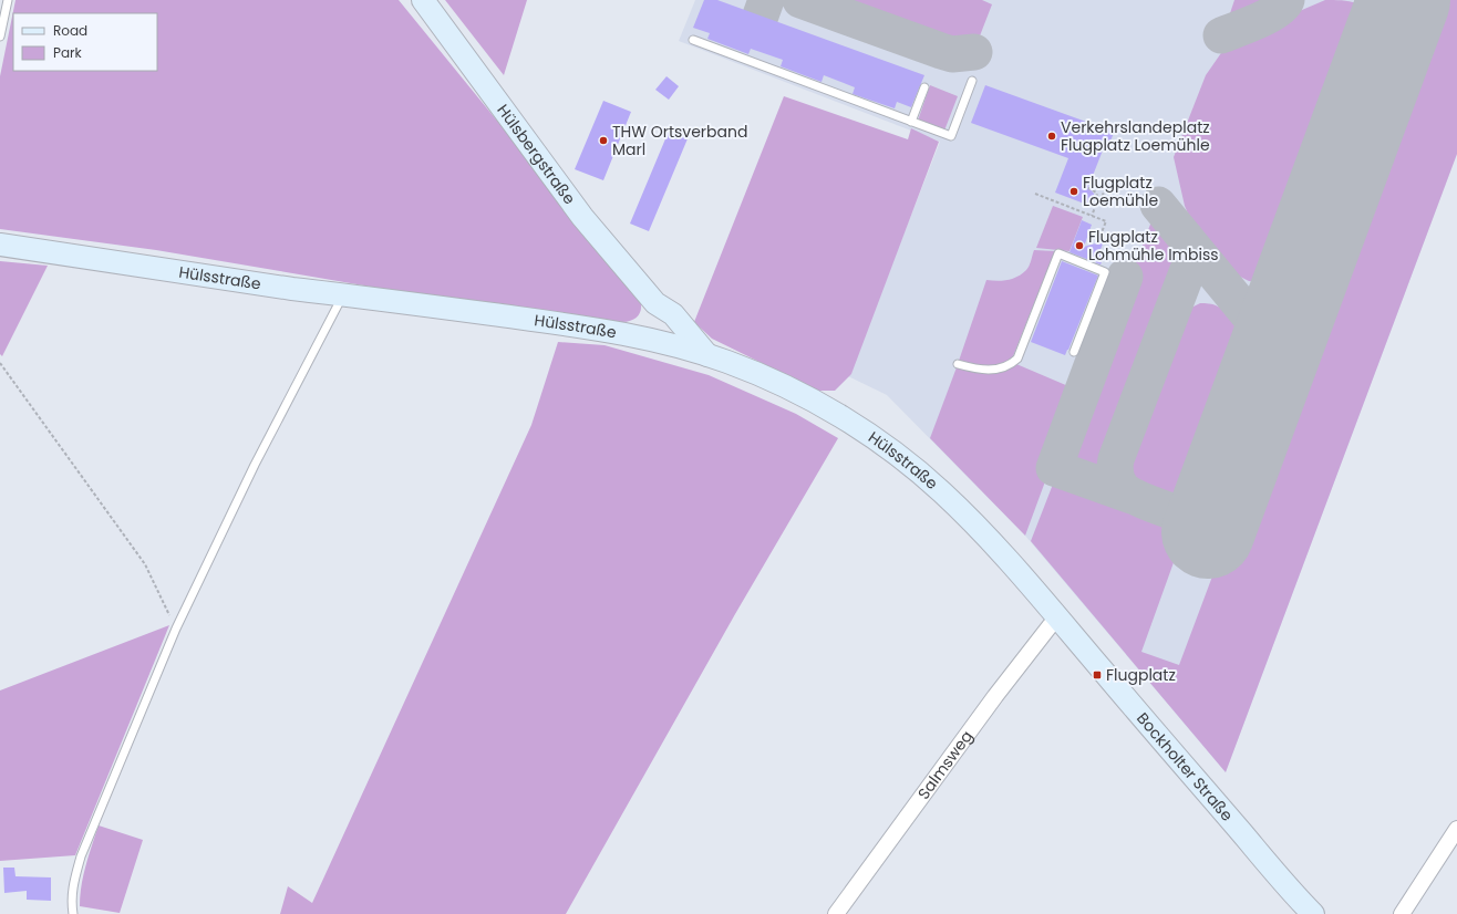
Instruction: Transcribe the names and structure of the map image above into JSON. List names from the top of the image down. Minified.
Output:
{"streets":{"street":["Hülsbergstraße","Hülsstraße","Salmsweg","Bockholter Straße"]},"crossings":[["Hülsbergstraße","Hülsstraße"],["Hülsstraße","Salmsweg"],["Hülsstraße","Bockholter Straße"],["Salmsweg","Bockholter Straße"]],"places":{"other":["Verkehrslandeplatz Flugplatz Loemühle","THW Ortsverband Marl","Flugplatz Loemühle","Flugplatz Lohmühle Imbiss"],"transit":["Flugplatz"]},"legend":["Road","Park"]}
